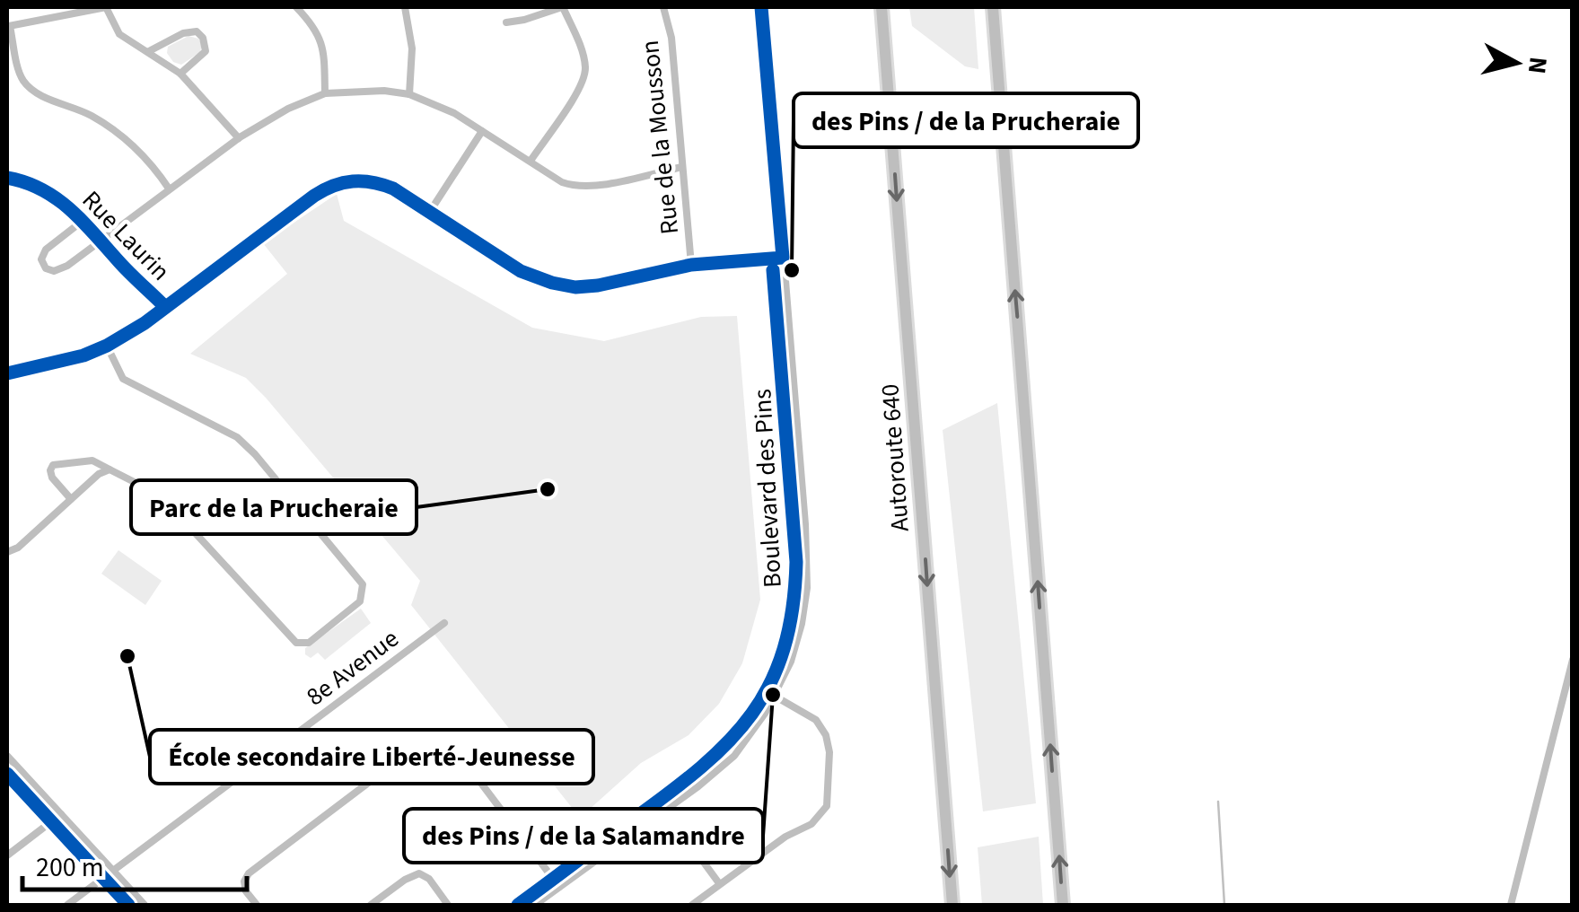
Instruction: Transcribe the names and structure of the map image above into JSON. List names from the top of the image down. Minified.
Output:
{"streets":{"highway":["Autoroute 640"],"street":["Rue de la Mousson","Rue Laurin","Boulevard des Pins","8e Avenue"]},"one_way":["Autoroute 640"],"places":["des Pins / de la Prucheraie","Parc de la Prucheraie","École secondaire Liberté-Jeunesse","des Pins / de la Salamandre"],"scale_bar":"200 m","north":"right"}
